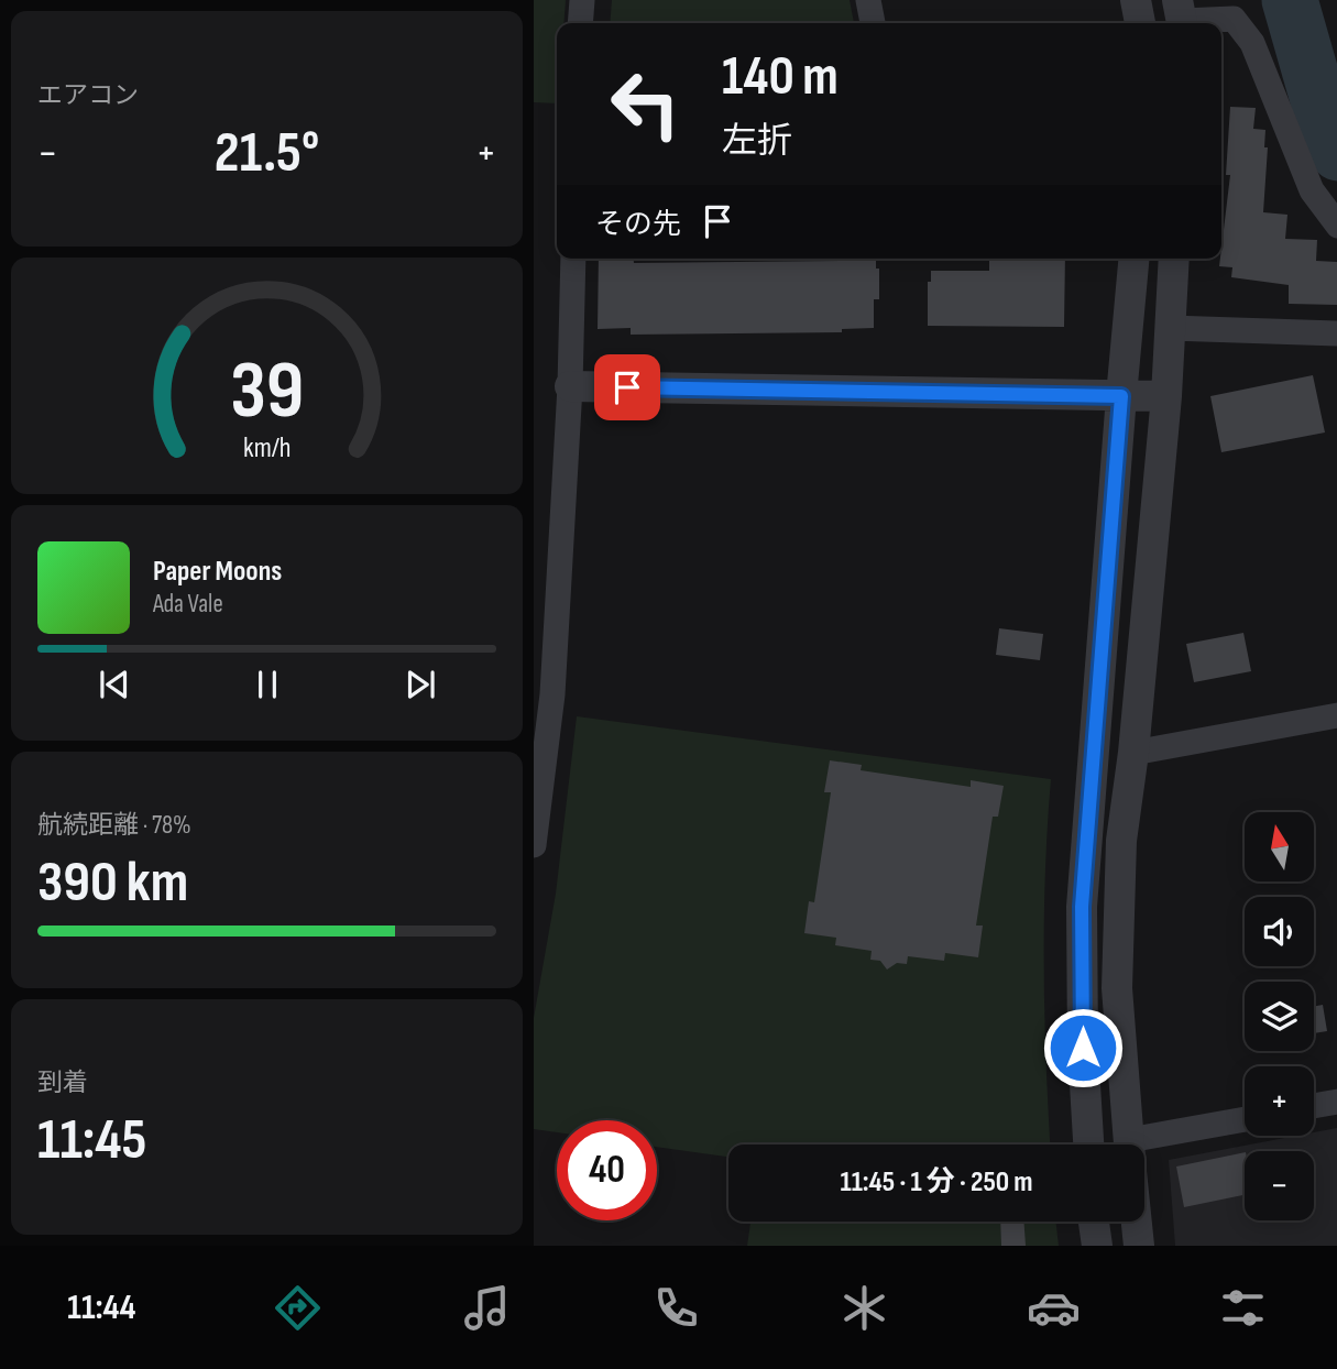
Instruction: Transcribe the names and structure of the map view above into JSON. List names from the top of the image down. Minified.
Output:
{"north":"top","page":{"tile":["エアコン",["航続距離 · 78%","390 km"],["到着","11:45"]],"turn":["140 m","左折"],"heat":["−","21.5°","+"],"then":"その先","song":["Paper Moons","Ada Vale"],"map_buttons":["+","−"],"limit":"40","trip":"11:45 · 1 分 · 250 m","tabs":"11:44","gauge":["39","km/h"]}}
